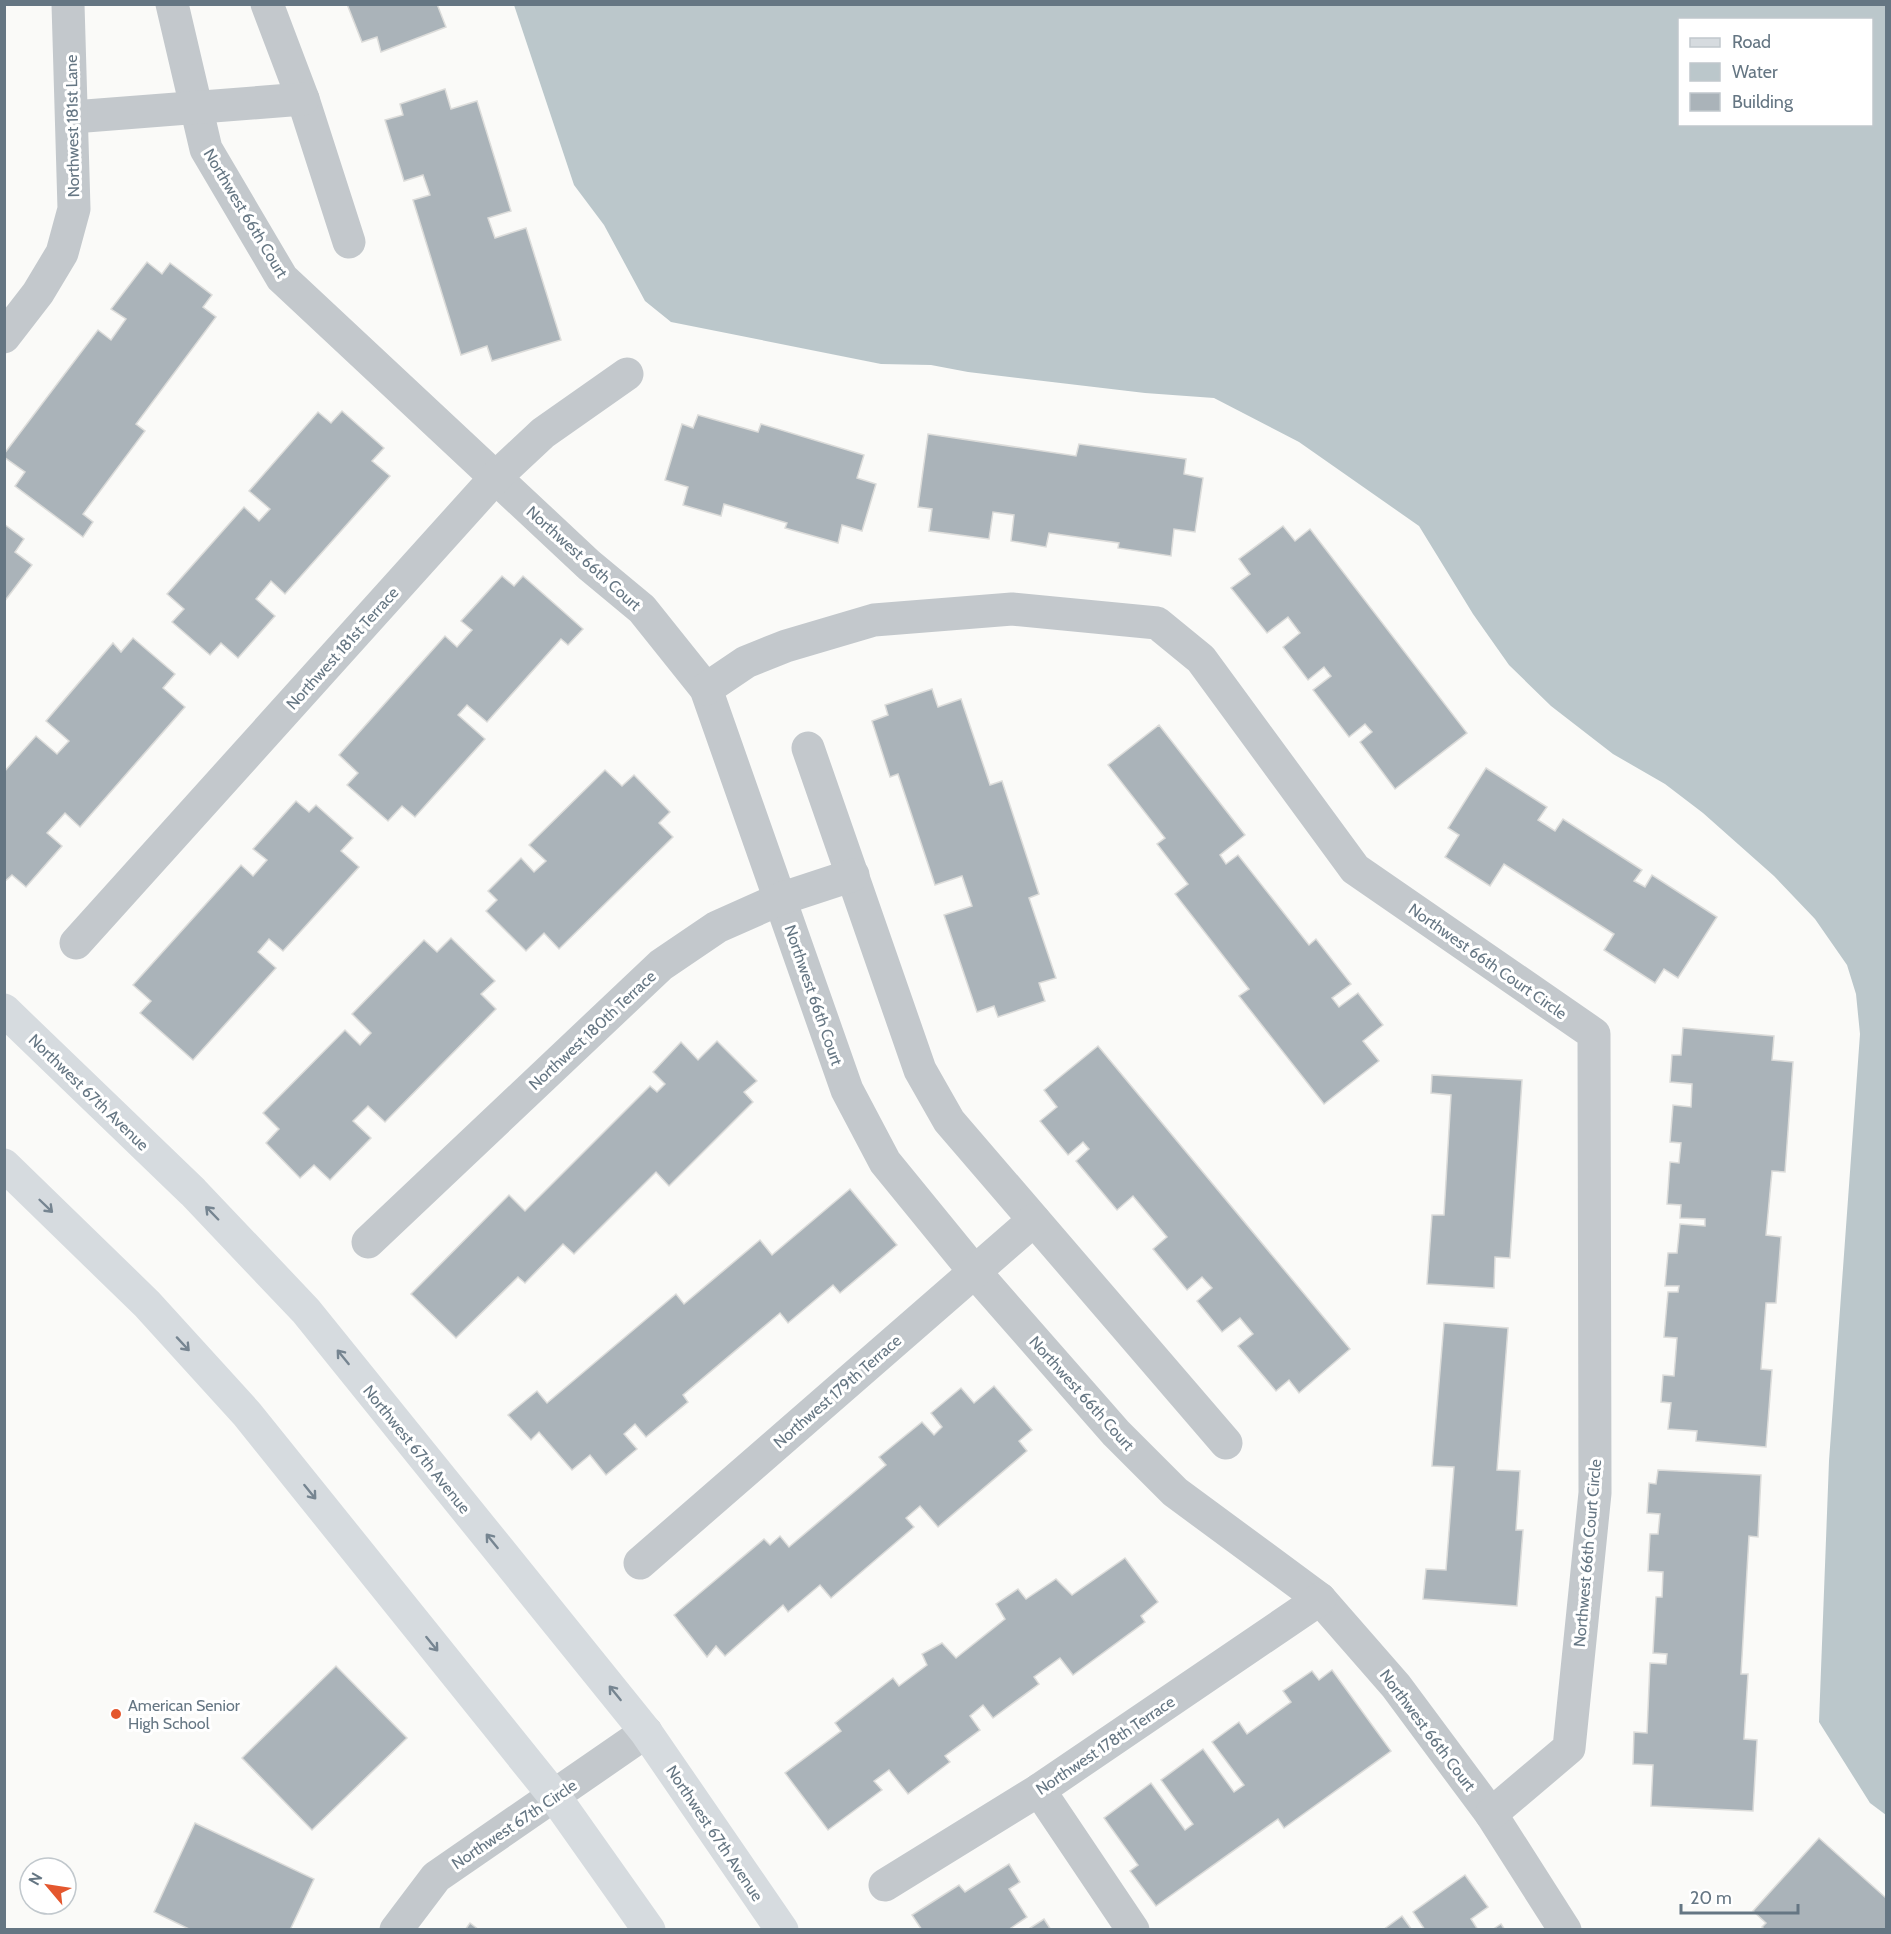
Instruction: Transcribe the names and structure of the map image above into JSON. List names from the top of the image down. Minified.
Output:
{"streets":{"main road":["Northwest 67th Avenue"],"street":["Northwest 181st Lane","Northwest 66th Court","Northwest 181st Terrace","Northwest 66th Court Circle","Northwest 180th Terrace","Northwest 179th Terrace","Northwest 178th Terrace","Northwest 67th Circle"]},"crossings":[["Northwest 66th Court","Northwest 181st Terrace"],["Northwest 66th Court","Northwest 66th Court Circle"],["Northwest 66th Court","Northwest 180th Terrace"],["Northwest 66th Court","Northwest 179th Terrace"],["Northwest 66th Court","Northwest 178th Terrace"],["Northwest 67th Avenue","Northwest 67th Circle"]],"places":["American Senior High School"],"legend":["Road","Water","Building"],"scale_bar":"20 m","north":"top left"}
